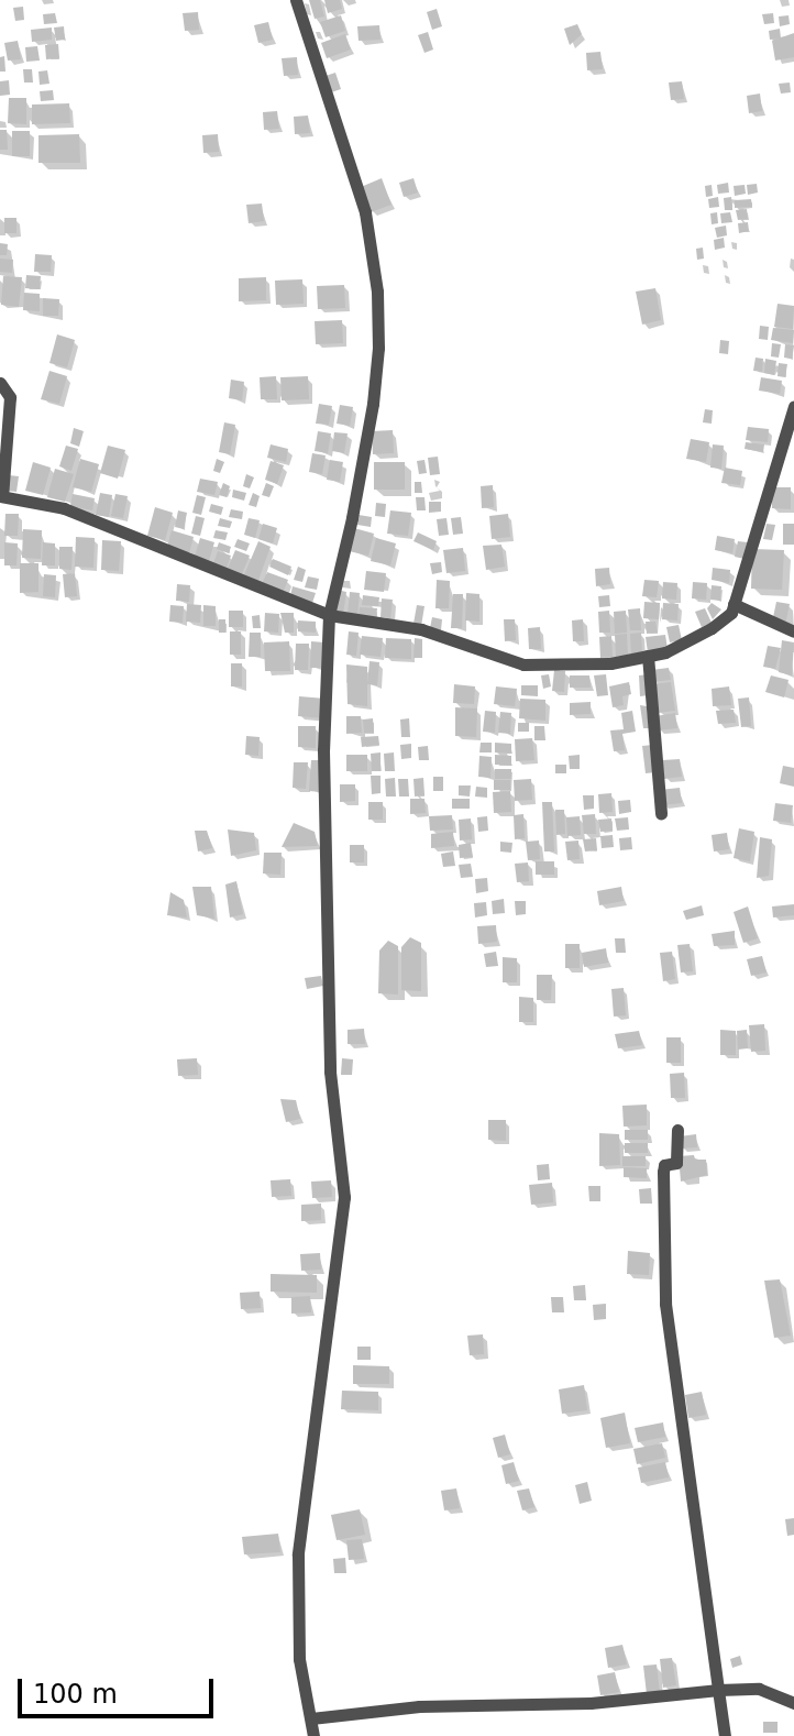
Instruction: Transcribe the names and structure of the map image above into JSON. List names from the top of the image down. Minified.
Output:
{"scale_bar":"100 m"}
